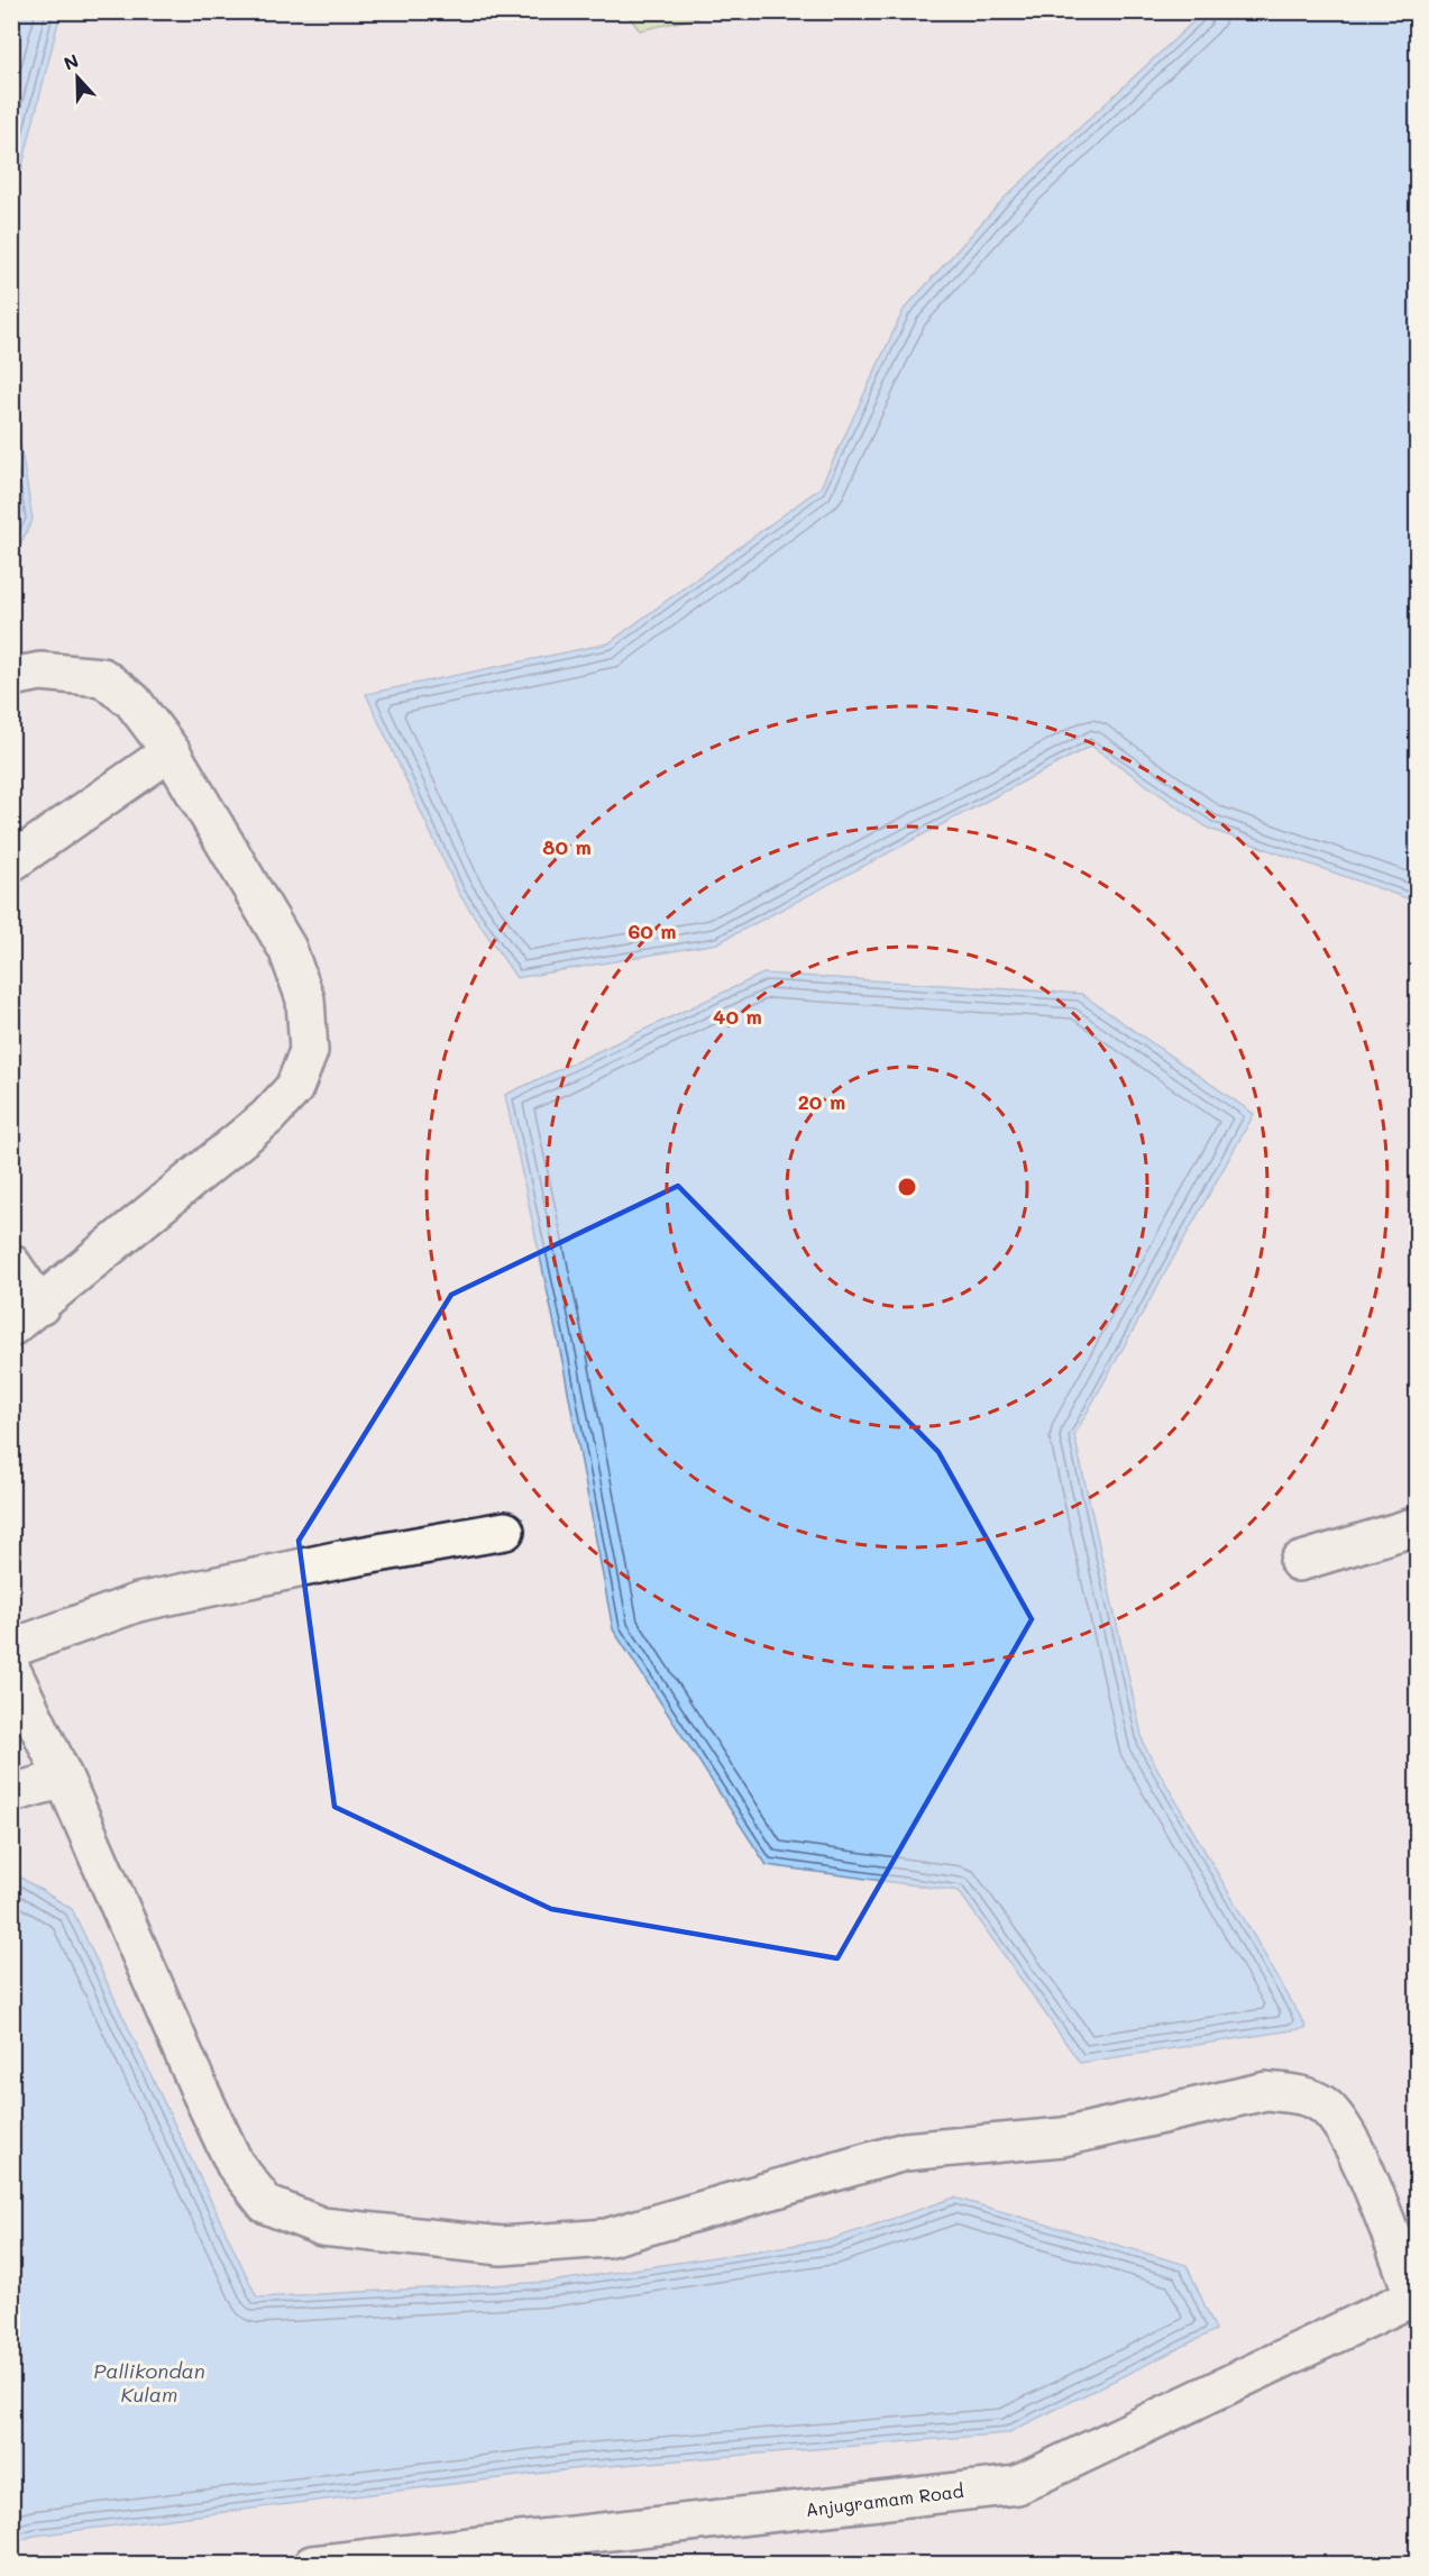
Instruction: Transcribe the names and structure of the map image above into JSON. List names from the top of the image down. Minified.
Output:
{"streets":{"street":["Anjugramam Road"]},"water":["Pallikondan Kulam"],"north":"top","rings":["80 m","60 m","40 m","20 m"]}
